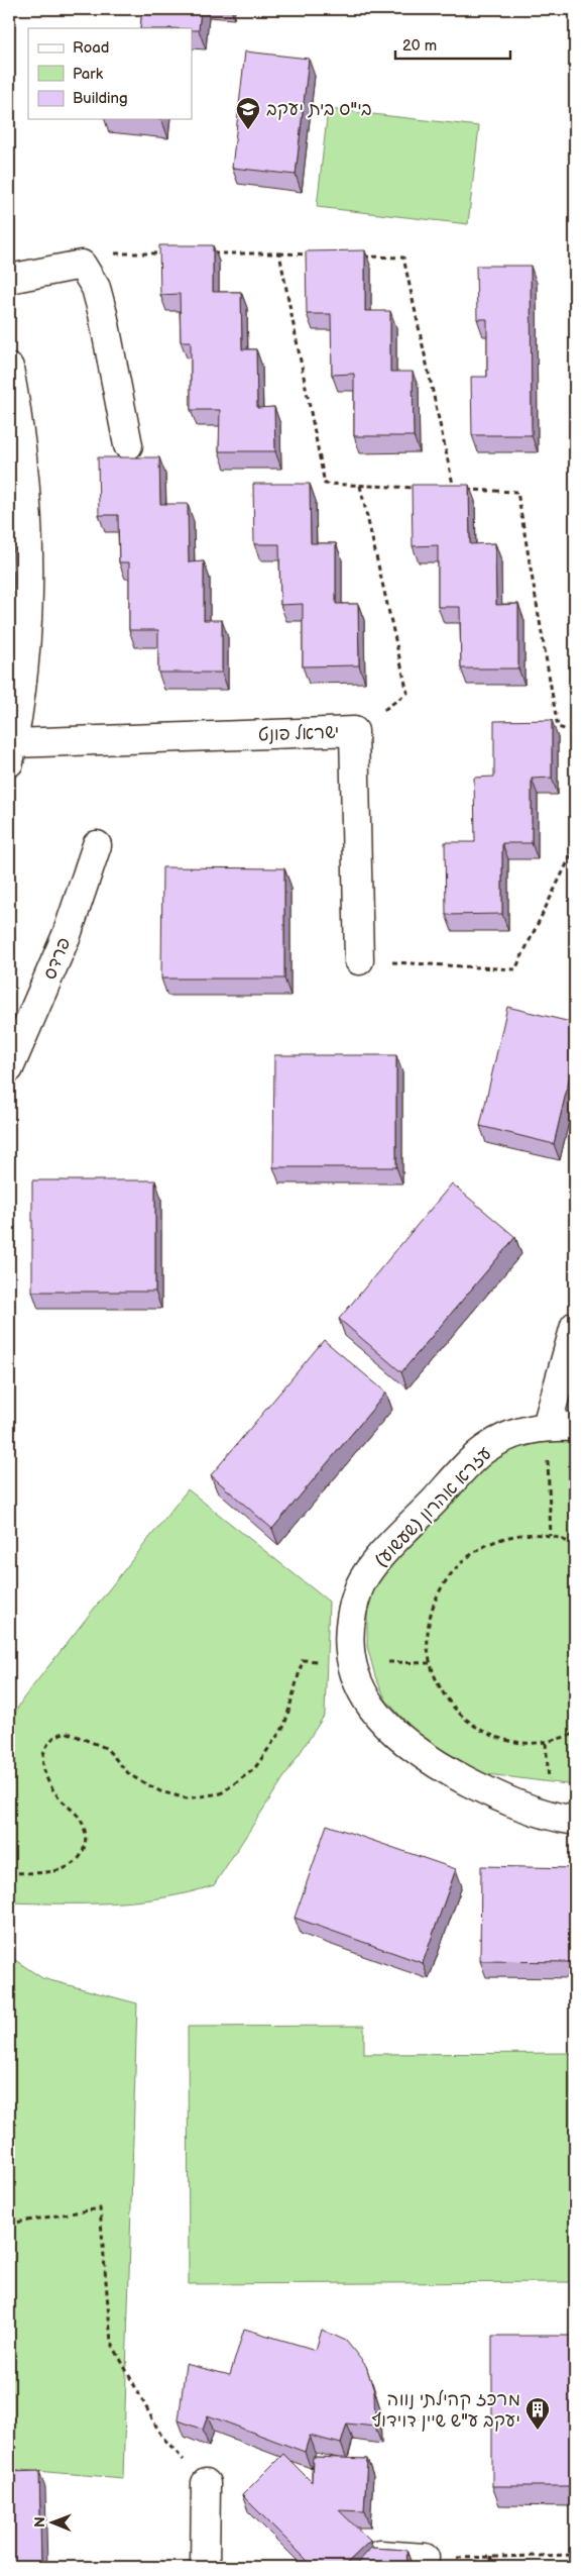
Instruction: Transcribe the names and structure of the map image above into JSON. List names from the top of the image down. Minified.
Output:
{"streets":{"street":["ישראל פונט","פרדס","עזרא אהרון (שעשוע)"]},"places":{"school or university":["בי\"ס בית יעקב"],"building":["מרכז קהילתי נווה יעקב ע\"ש שיין דוידוף"]},"legend":["Road","Park","Building"],"scale_bar":"20 m","north":"left"}
